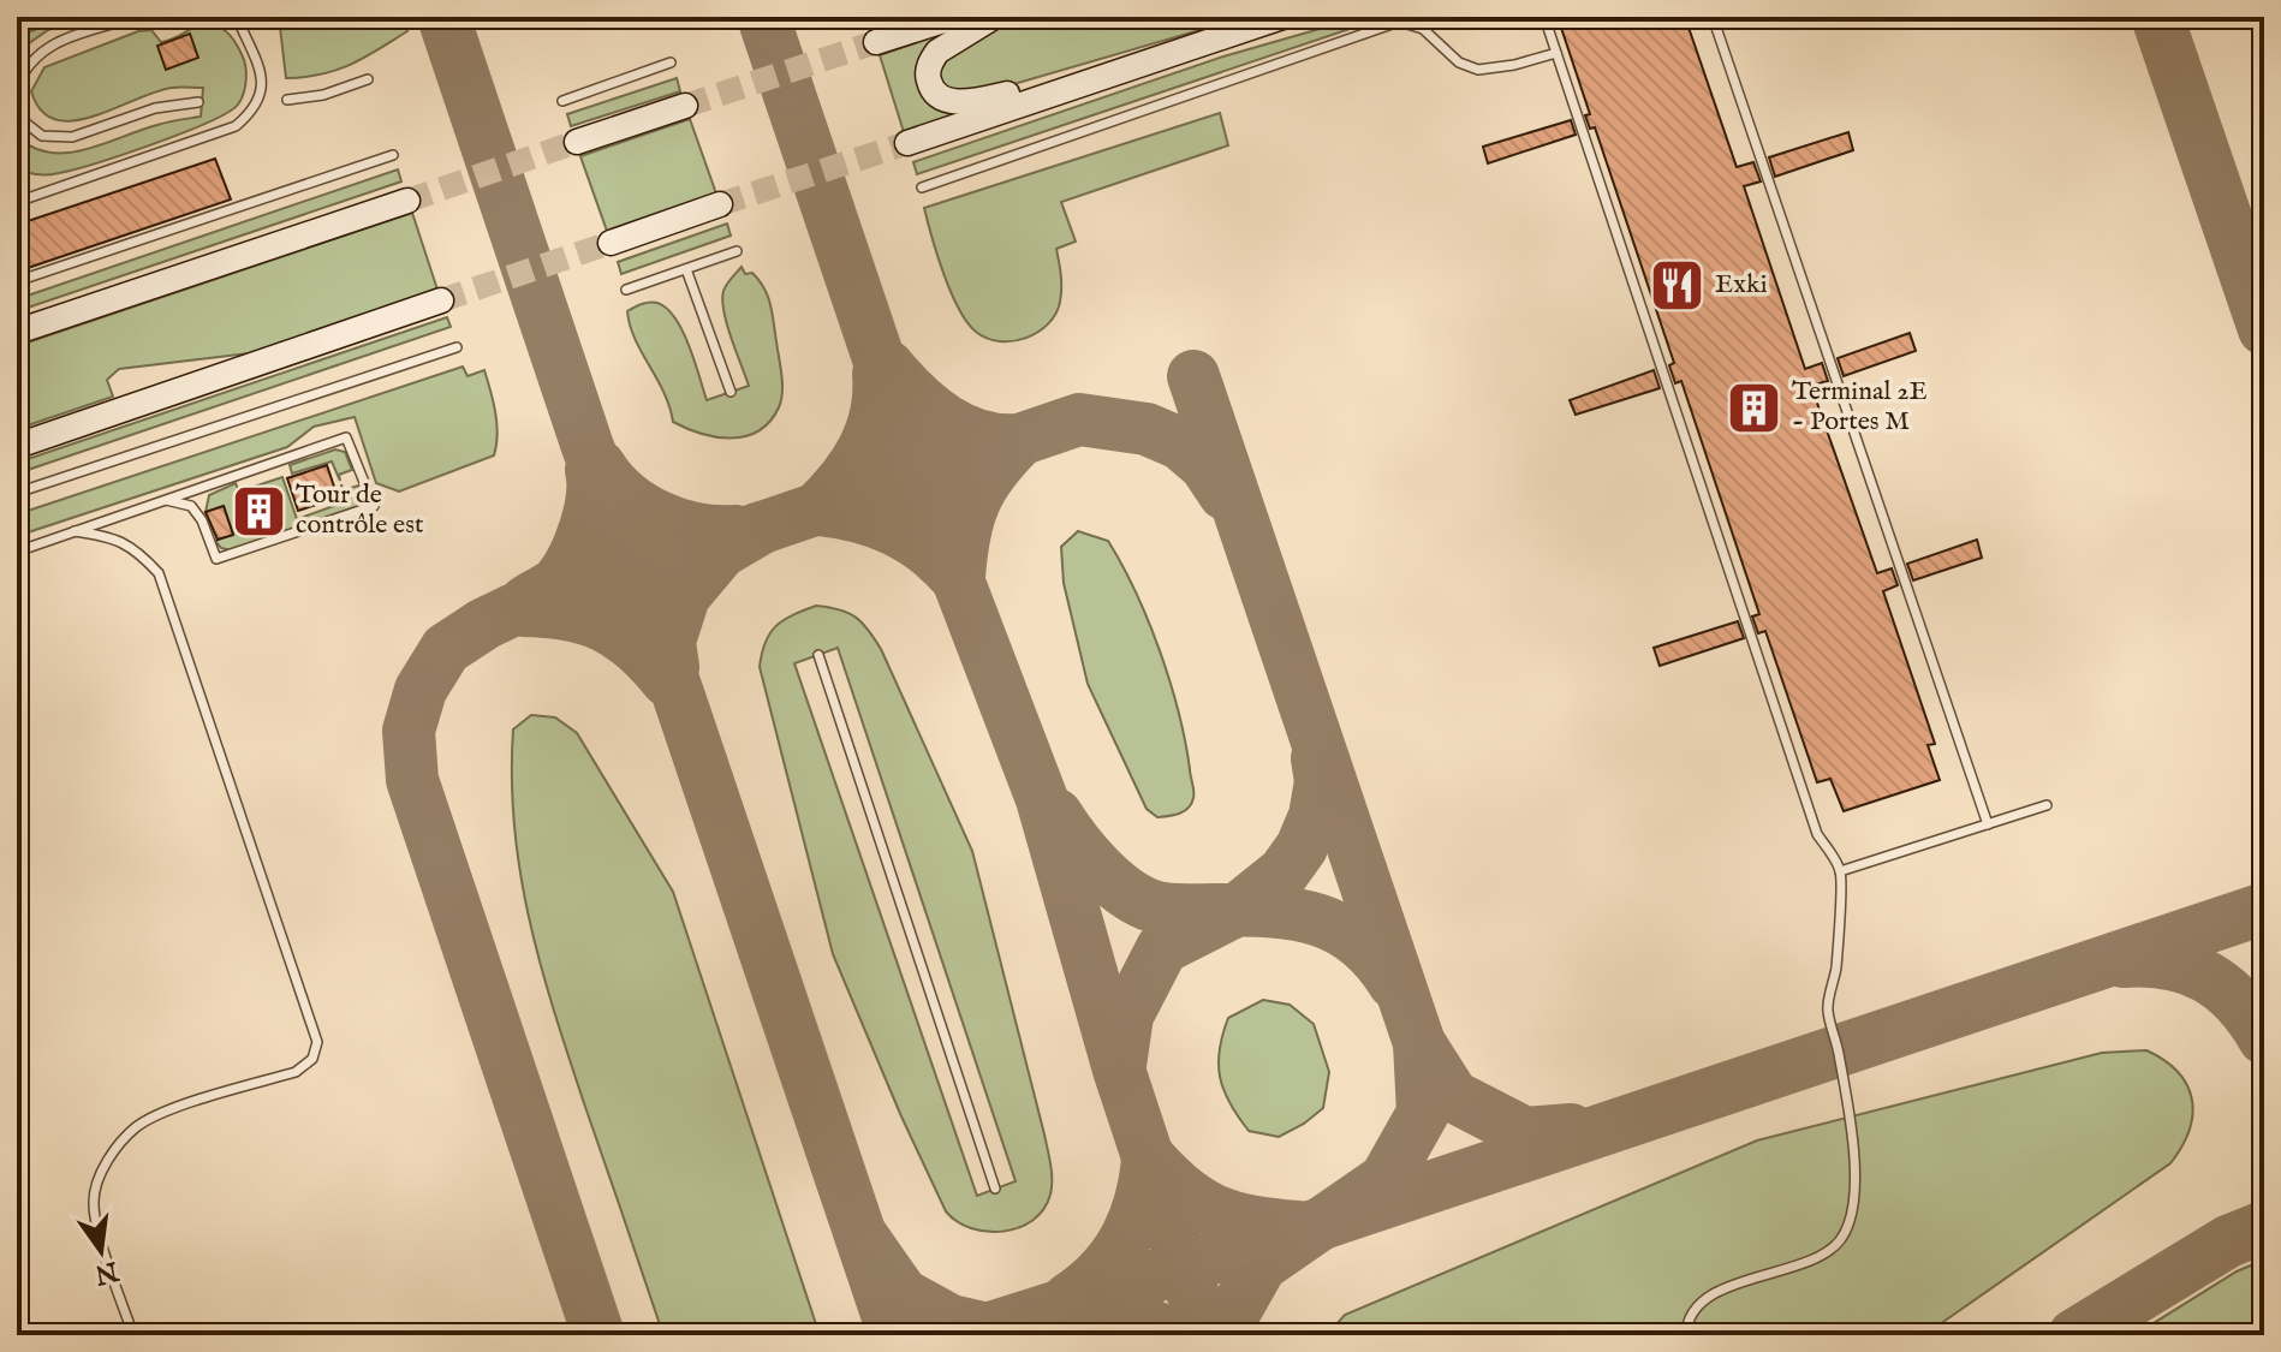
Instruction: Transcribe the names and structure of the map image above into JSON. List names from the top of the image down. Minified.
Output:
{"places":{"restaurant":["Exki"],"building":["Terminal 2E - Portes M","Tour de contrôle est"]},"north":"bottom"}
